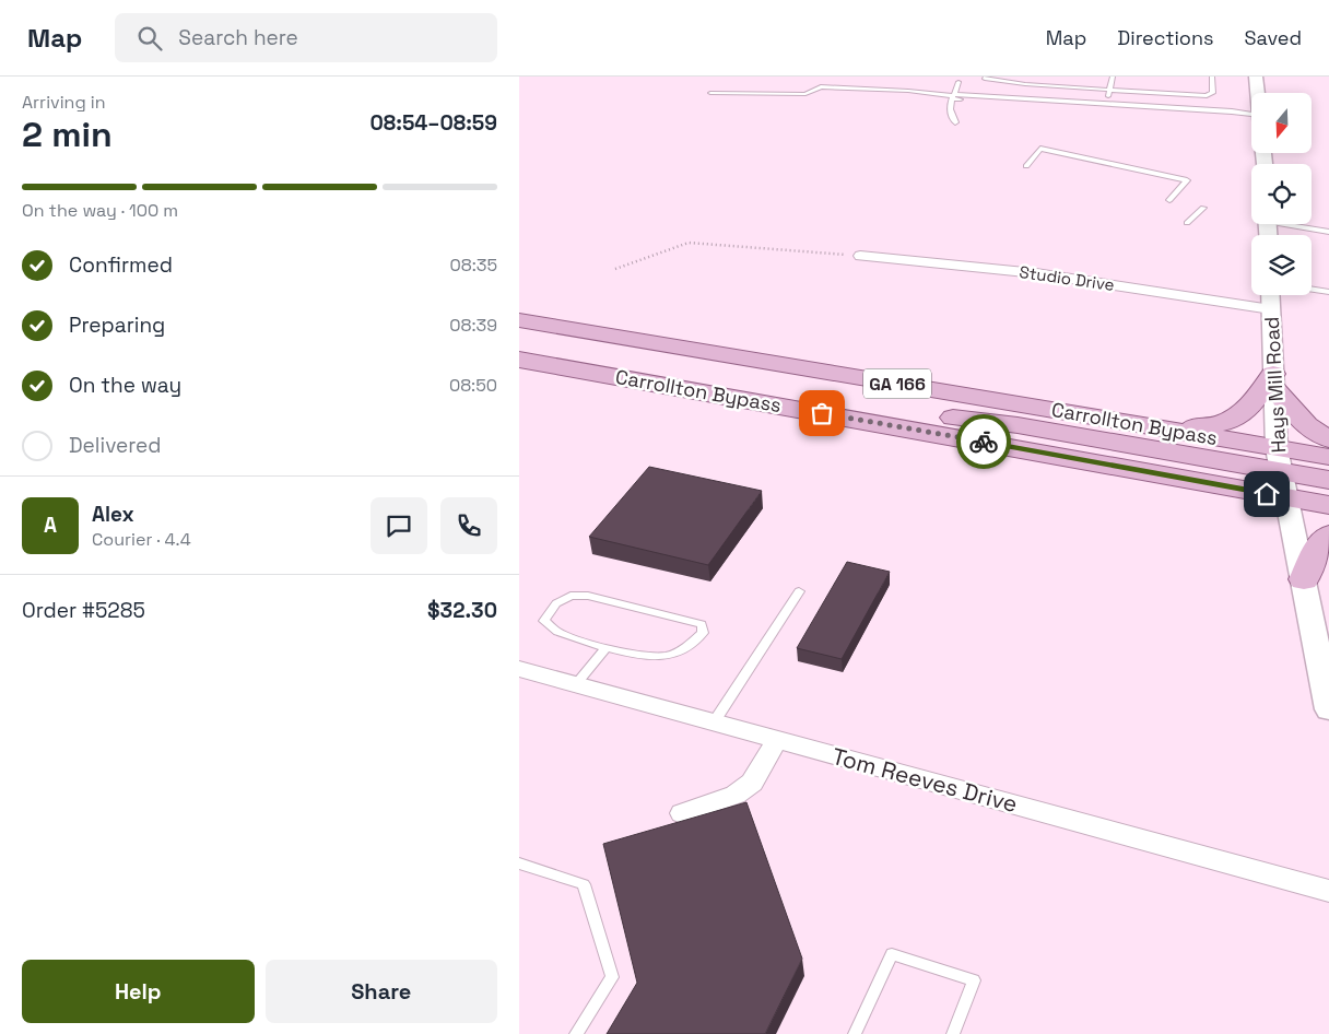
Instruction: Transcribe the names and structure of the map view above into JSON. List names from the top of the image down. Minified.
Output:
{"streets":{"main road":["GA 166","Carrollton Bypass"],"street":["Studio Drive","Hays Mill Road","Tom Reeves Drive"]},"crossings":[["Studio Drive","Hays Mill Road"],["Hays Mill Road","Carrollton Bypass"]],"north":"bottom","page":{"header":"Map","search":"Search here","nav":["Map","Directions","Saved"],"heading":["2 min","Arriving in","08:54–08:59"],"panel":["Alex","Courier · 4.4","Order #5285","$32.30"],"bar":"On the way · 100 m","list":[["Confirmed","08:35"],["Preparing","08:39"],["On the way","08:50"],"Delivered"],"round":"A","buttons":["Help","Share"]}}
